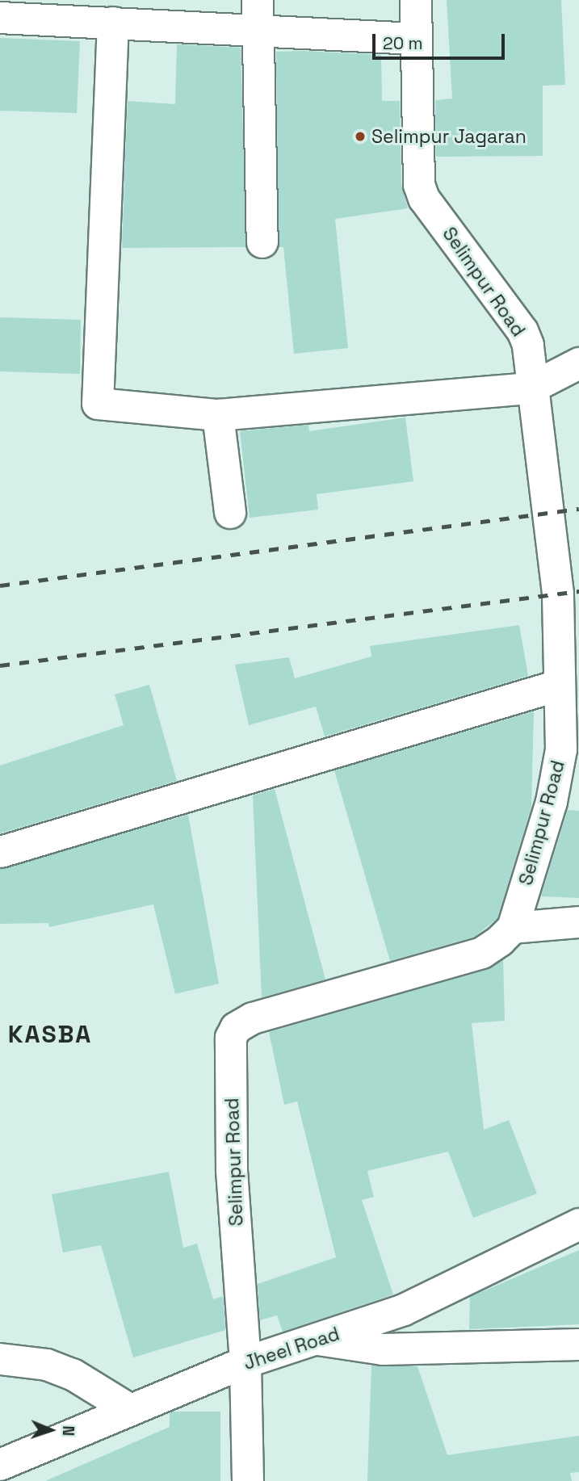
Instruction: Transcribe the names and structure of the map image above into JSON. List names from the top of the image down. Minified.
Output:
{"streets":{"street":["Selimpur Road","Jheel Road"]},"crossings":[["Selimpur Road","Jheel Road"]],"districts":["KASBA"],"places":["Selimpur Jagaran"],"scale_bar":"20 m","north":"right"}
